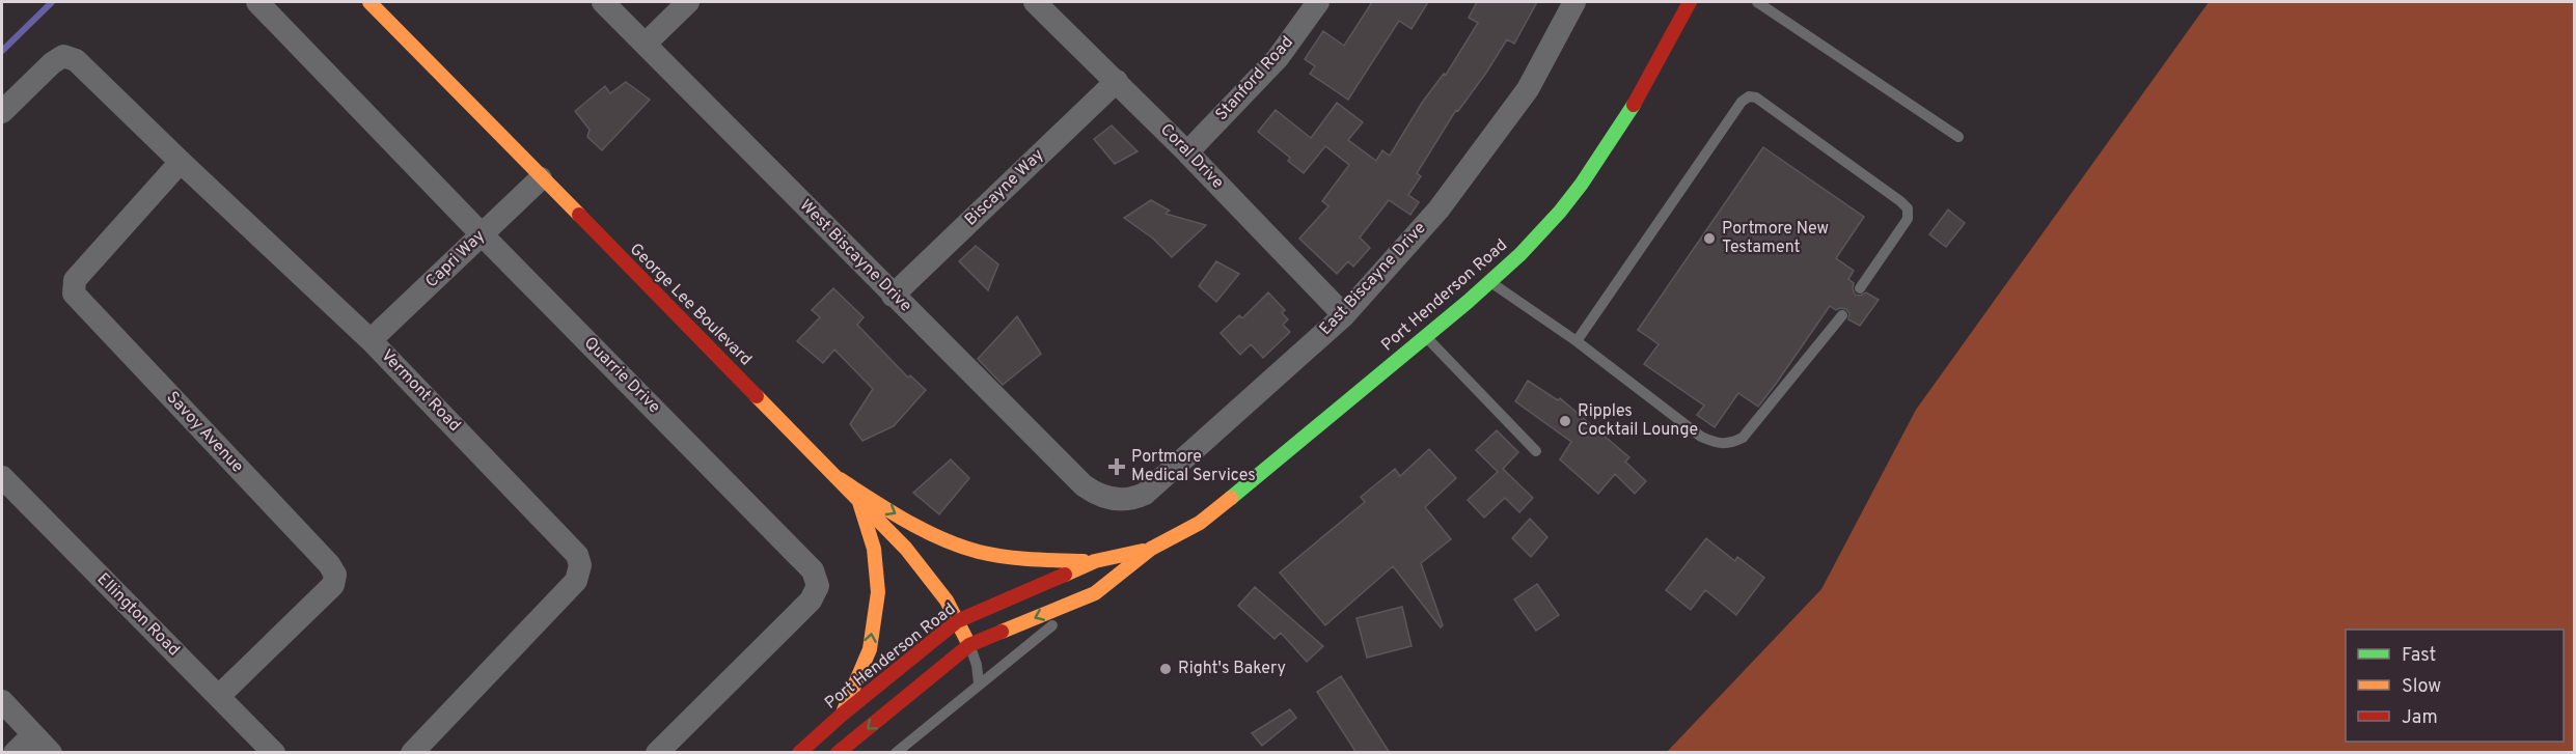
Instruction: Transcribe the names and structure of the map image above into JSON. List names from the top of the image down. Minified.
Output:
{"streets":{"main road":["Port Henderson Road","George Lee Boulevard"],"street":["Stanford Road","Coral Drive","Biscayne Way","West Biscayne Drive","Capri Way","East Biscayne Drive","Quarrie Drive","Vermont Road","Savoy Avenue","Ellington Road"]},"crossings":[["Stanford Road","Coral Drive"],["Coral Drive","Biscayne Way"],["Coral Drive","East Biscayne Drive"],["Biscayne Way","West Biscayne Drive"],["West Biscayne Drive","East Biscayne Drive"],["Capri Way","George Lee Boulevard"],["Capri Way","Quarrie Drive"],["Capri Way","Vermont Road"],["Port Henderson Road","George Lee Boulevard"],["Vermont Road","Savoy Avenue"],["Savoy Avenue","Ellington Road"]],"places":{"other":["Portmore New Testament","Ripples Cocktail Lounge","Right's Bakery"],"health":["Portmore Medical Services"]},"legend":["Fast","Slow","Jam"]}
